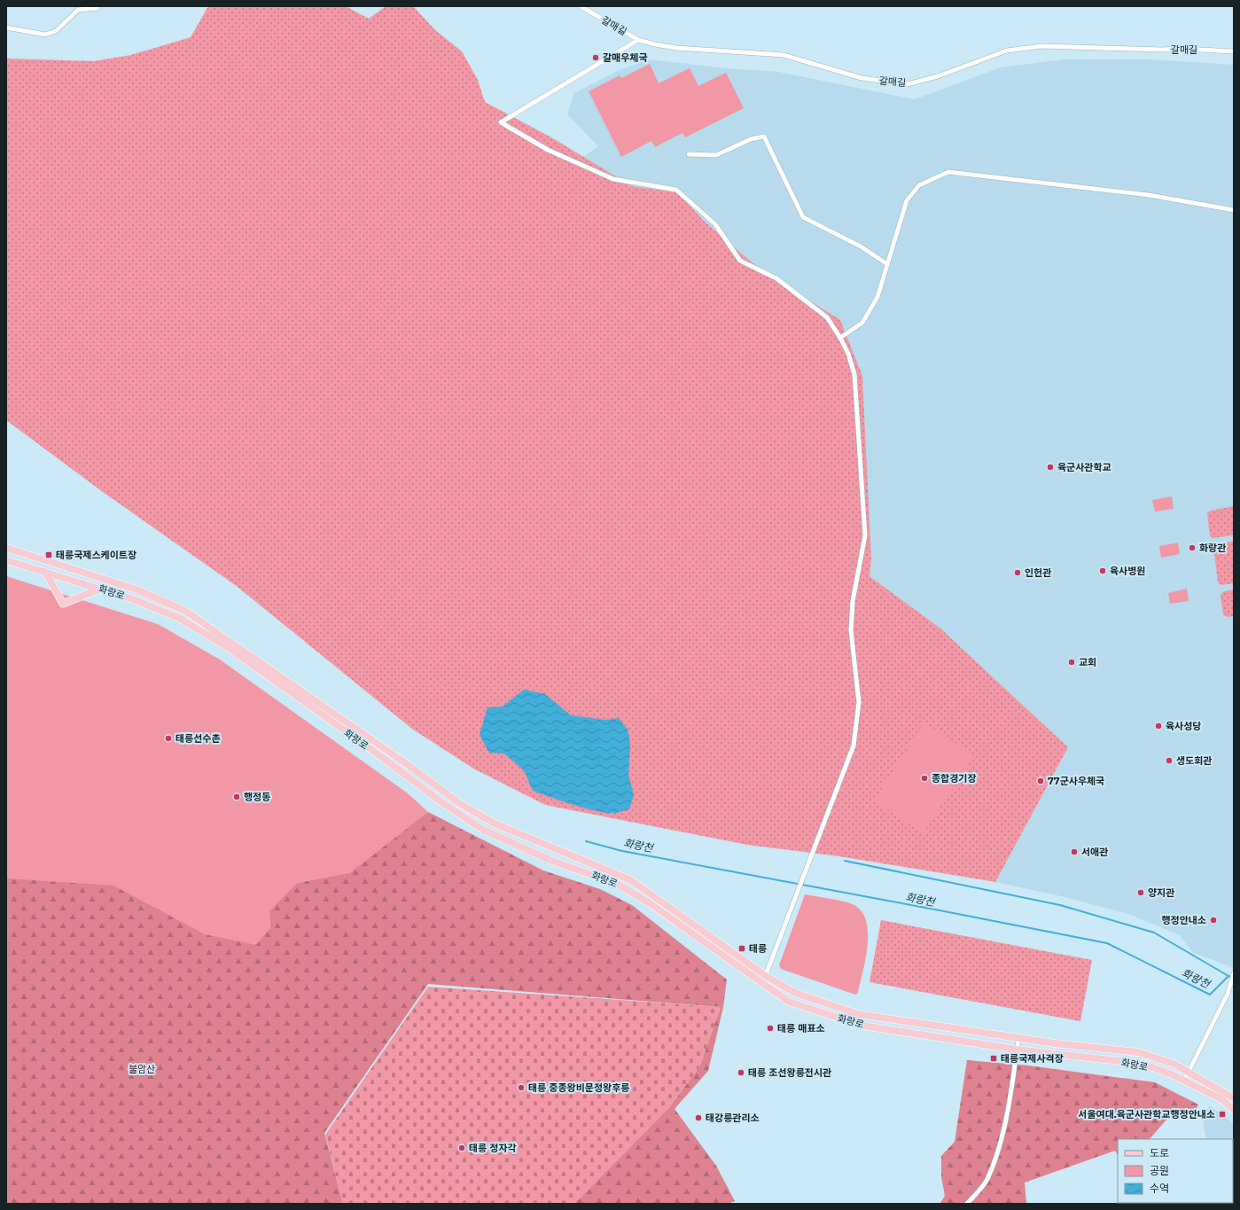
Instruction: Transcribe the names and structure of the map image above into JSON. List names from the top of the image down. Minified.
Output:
{"streets":{"main road":["화랑로"],"street":["갈매길"]},"water":["화랑천"],"parks":["불암산"],"places":{"other":["갈매우체국","육군사관학교","화랑관","육사병원","인헌관","교회","육사성당","태릉선수촌","생도회관","종합경기장","77군사우체국","행정동","서애관","양지관","행정안내소","태릉 매표소","태릉 조선왕릉전시관","태릉 중종왕비문정왕후릉","태강릉관리소","태릉 정자각"],"transit":["태릉국제스케이트장","태릉","태릉국제사격장","서울여대.육군사관학교행정안내소"]},"legend":["도로","공원","수역"]}
